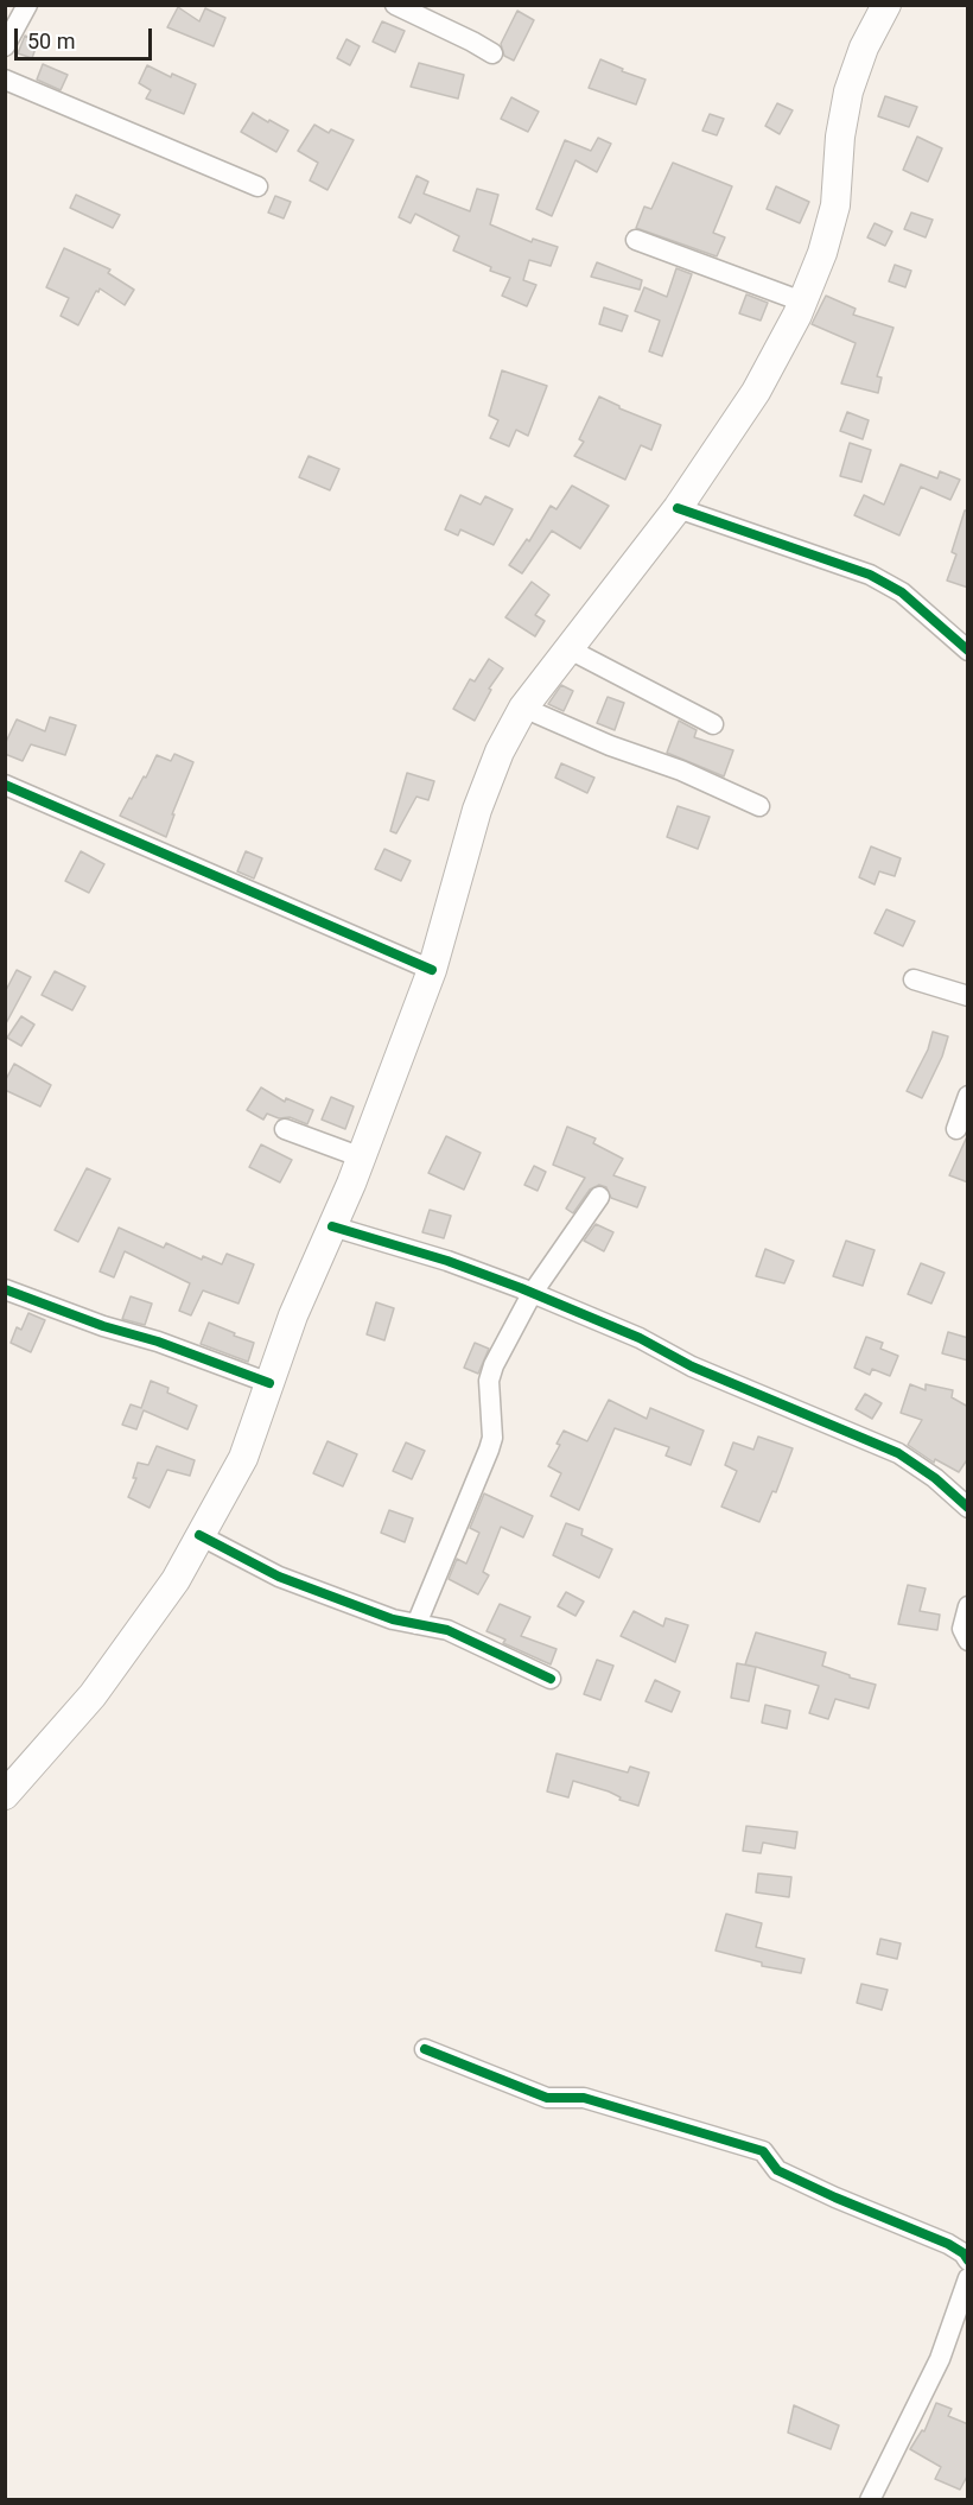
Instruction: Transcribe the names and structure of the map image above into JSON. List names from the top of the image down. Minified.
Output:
{"scale_bar":"50 m"}
